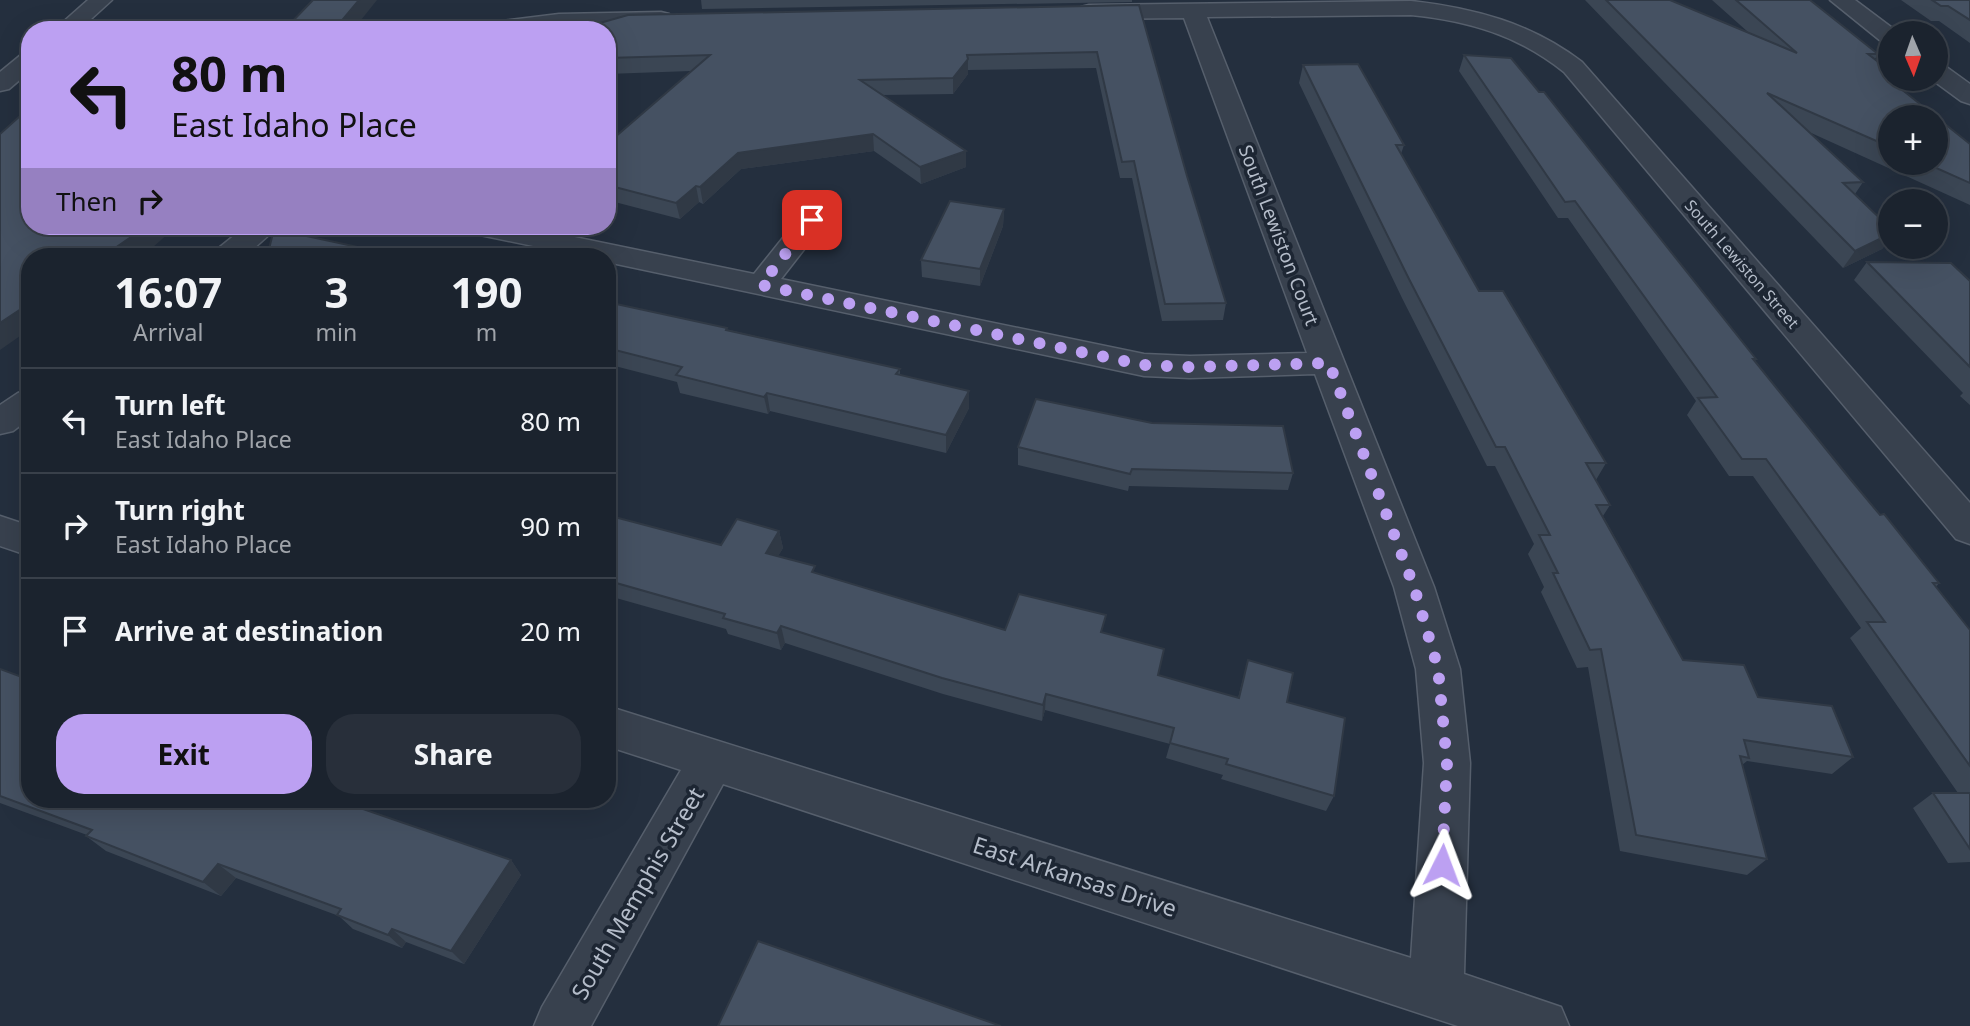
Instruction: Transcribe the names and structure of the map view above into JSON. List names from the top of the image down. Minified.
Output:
{"streets":{"street":["South Lewiston Court","South Lewiston Street","East Arkansas Drive","South Memphis Street"]},"crossings":[["South Lewiston Court","South Lewiston Street"],["South Lewiston Court","East Arkansas Drive"],["East Arkansas Drive","South Memphis Street"]],"north":"bottom","page":{"map_buttons":["+","−"],"turn":["80 m","East Idaho Place"],"then":"Then","eta":["16:07","Arrival","3","min","190","m"],"list":[{"name":"Turn left","note":"East Idaho Place","value":"80 m"},{"name":"Turn right","note":"East Idaho Place","value":"90 m"},{"name":"Arrive at destination","value":"20 m"}],"buttons":["Exit","Share"]}}
